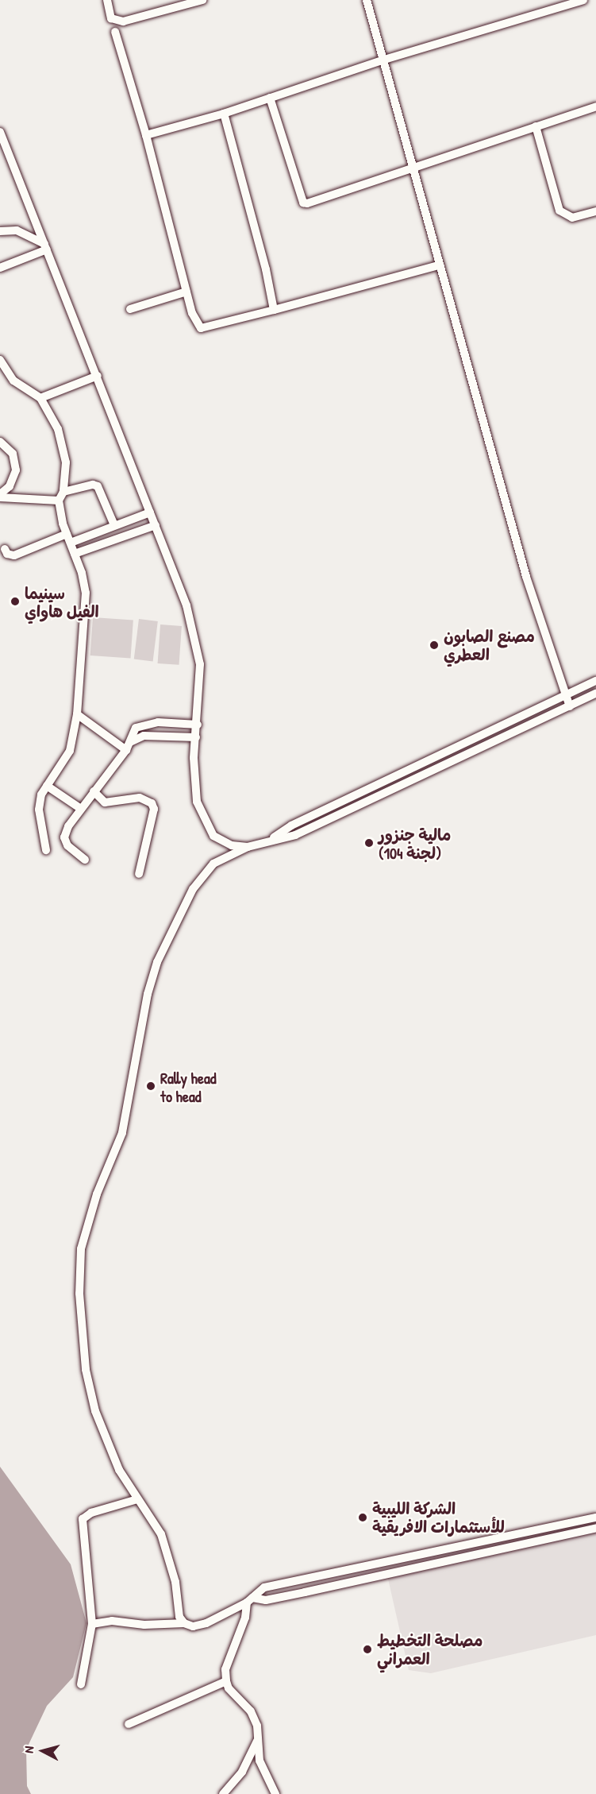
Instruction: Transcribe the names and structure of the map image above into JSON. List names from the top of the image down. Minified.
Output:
{"places":["سينيما الفيل هاواي","مصنع الصابون العطري","مالية جنزور (لجنة 104)","Rally head to head","الشركة الليبية للأستثمارات الافريقية","مصلحة التخطيط العمراني"],"north":"left"}
